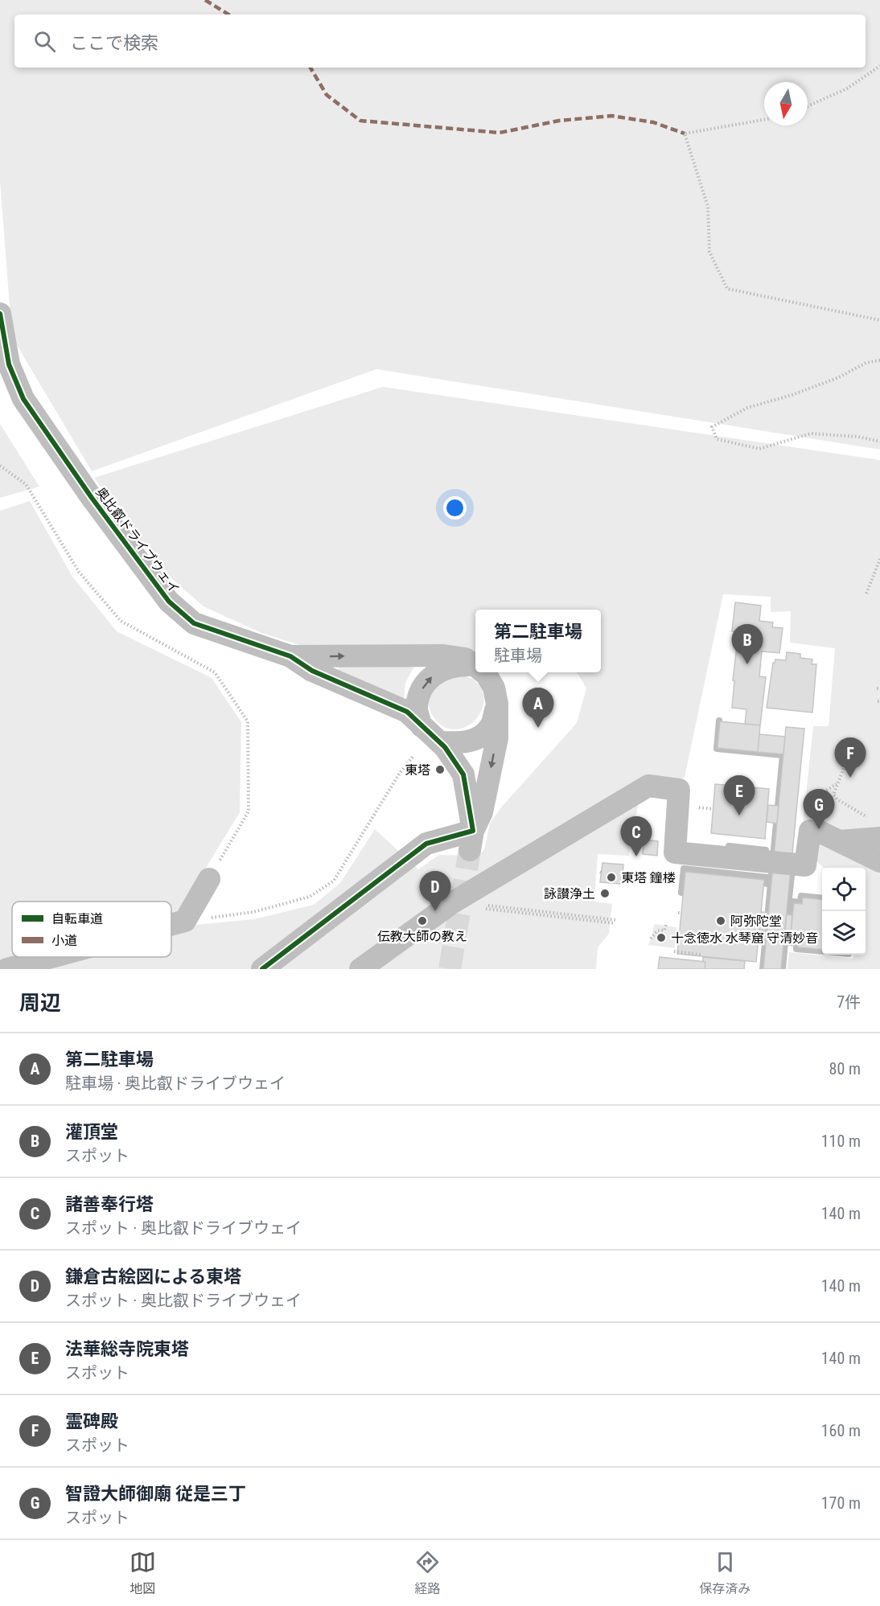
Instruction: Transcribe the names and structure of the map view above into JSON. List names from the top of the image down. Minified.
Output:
{"streets":{"street":["奥比叡ドライブウェイ"]},"places":["東塔","東塔 鐘楼","詠讃浄土","伝教大師の教え","阿弥陀堂","十念徳水 水琴窟 守清妙音"],"legend":["自転車道","小道"],"north":"bottom","page":{"search":"ここで検索","popup":["第二駐車場","駐車場"],"pins":["B","A","F","E","G","C","D"],"heading":["周辺","7件"],"list":[{"mark":"A","name":"第二駐車場","note":"駐車場 · 奥比叡ドライブウェイ","value":"80 m"},{"mark":"B","name":"灌頂堂","note":"スポット","value":"110 m"},{"mark":"C","name":"諸善奉行塔","note":"スポット · 奥比叡ドライブウェイ","value":"140 m"},{"mark":"D","name":"鎌倉古絵図による東塔","note":"スポット · 奥比叡ドライブウェイ","value":"140 m"},{"mark":"E","name":"法華総寺院東塔","note":"スポット","value":"140 m"},{"mark":"F","name":"霊碑殿","note":"スポット","value":"160 m"},{"mark":"G","name":"智證大師御廟 従是三丁","note":"スポット","value":"170 m"}],"nav":["地図","経路","保存済み"]}}
